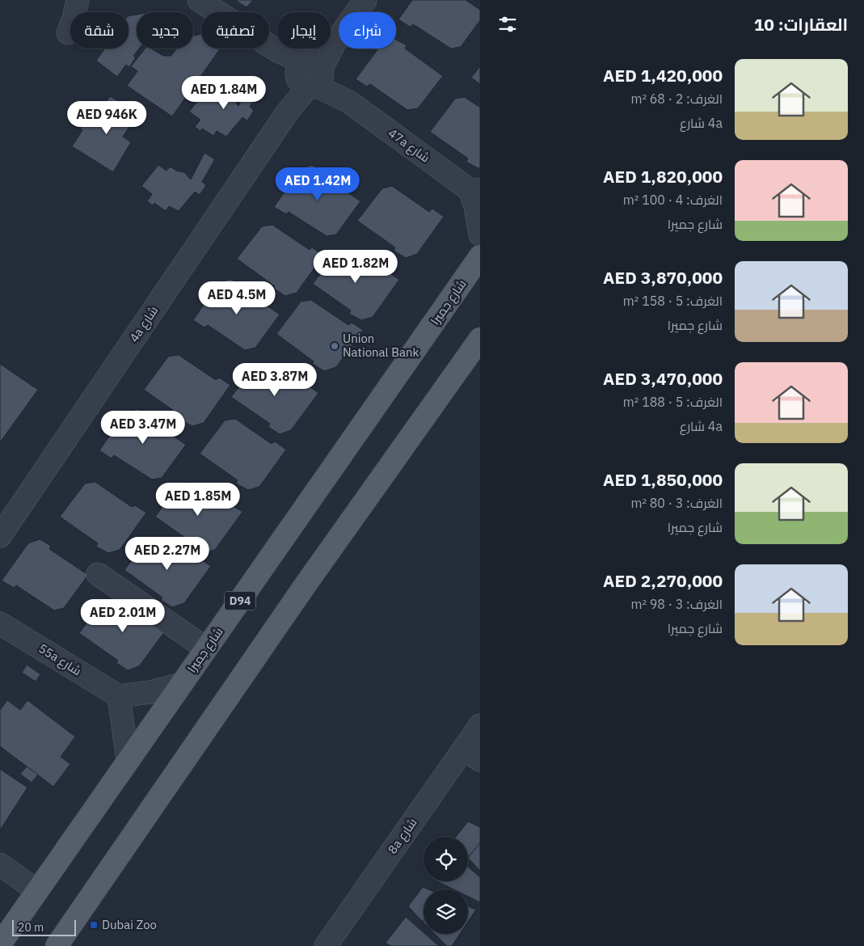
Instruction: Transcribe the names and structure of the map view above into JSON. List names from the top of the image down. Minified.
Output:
{"streets":{"main road":["شارع جميرا","D94"],"street":["47a شارع","4a شارع","55a شارع","8a شارع"]},"crossings":[["47a شارع","4a شارع"]],"places":{"other":["Union National Bank"],"transit":["Dubai Zoo"]},"scale_bar":"20 m","page":{"heading":"العقارات: 10","chip":["شراء","إيجار","تصفية","جديد","شقة"],"list":[{"name":"AED 1,420,000","note":"الغرف: 2 · 68 m² · 4a شارع"},{"name":"AED 1,820,000","note":"الغرف: 4 · 100 m² · شارع جميرا"},{"name":"AED 3,870,000","note":"الغرف: 5 · 158 m² · شارع جميرا"},{"name":"AED 3,470,000","note":"الغرف: 5 · 188 m² · 4a شارع"},{"name":"AED 1,850,000","note":"الغرف: 3 · 80 m² · شارع جميرا"},{"name":"AED 2,270,000","note":"الغرف: 3 · 98 m² · شارع جميرا"}],"price":["AED 1.84M","AED 946K","AED 1.42M","AED 1.82M","AED 4.5M","AED 3.87M","AED 3.47M","AED 1.85M","AED 2.27M","AED 2.01M"],"scale":"20 m"}}
